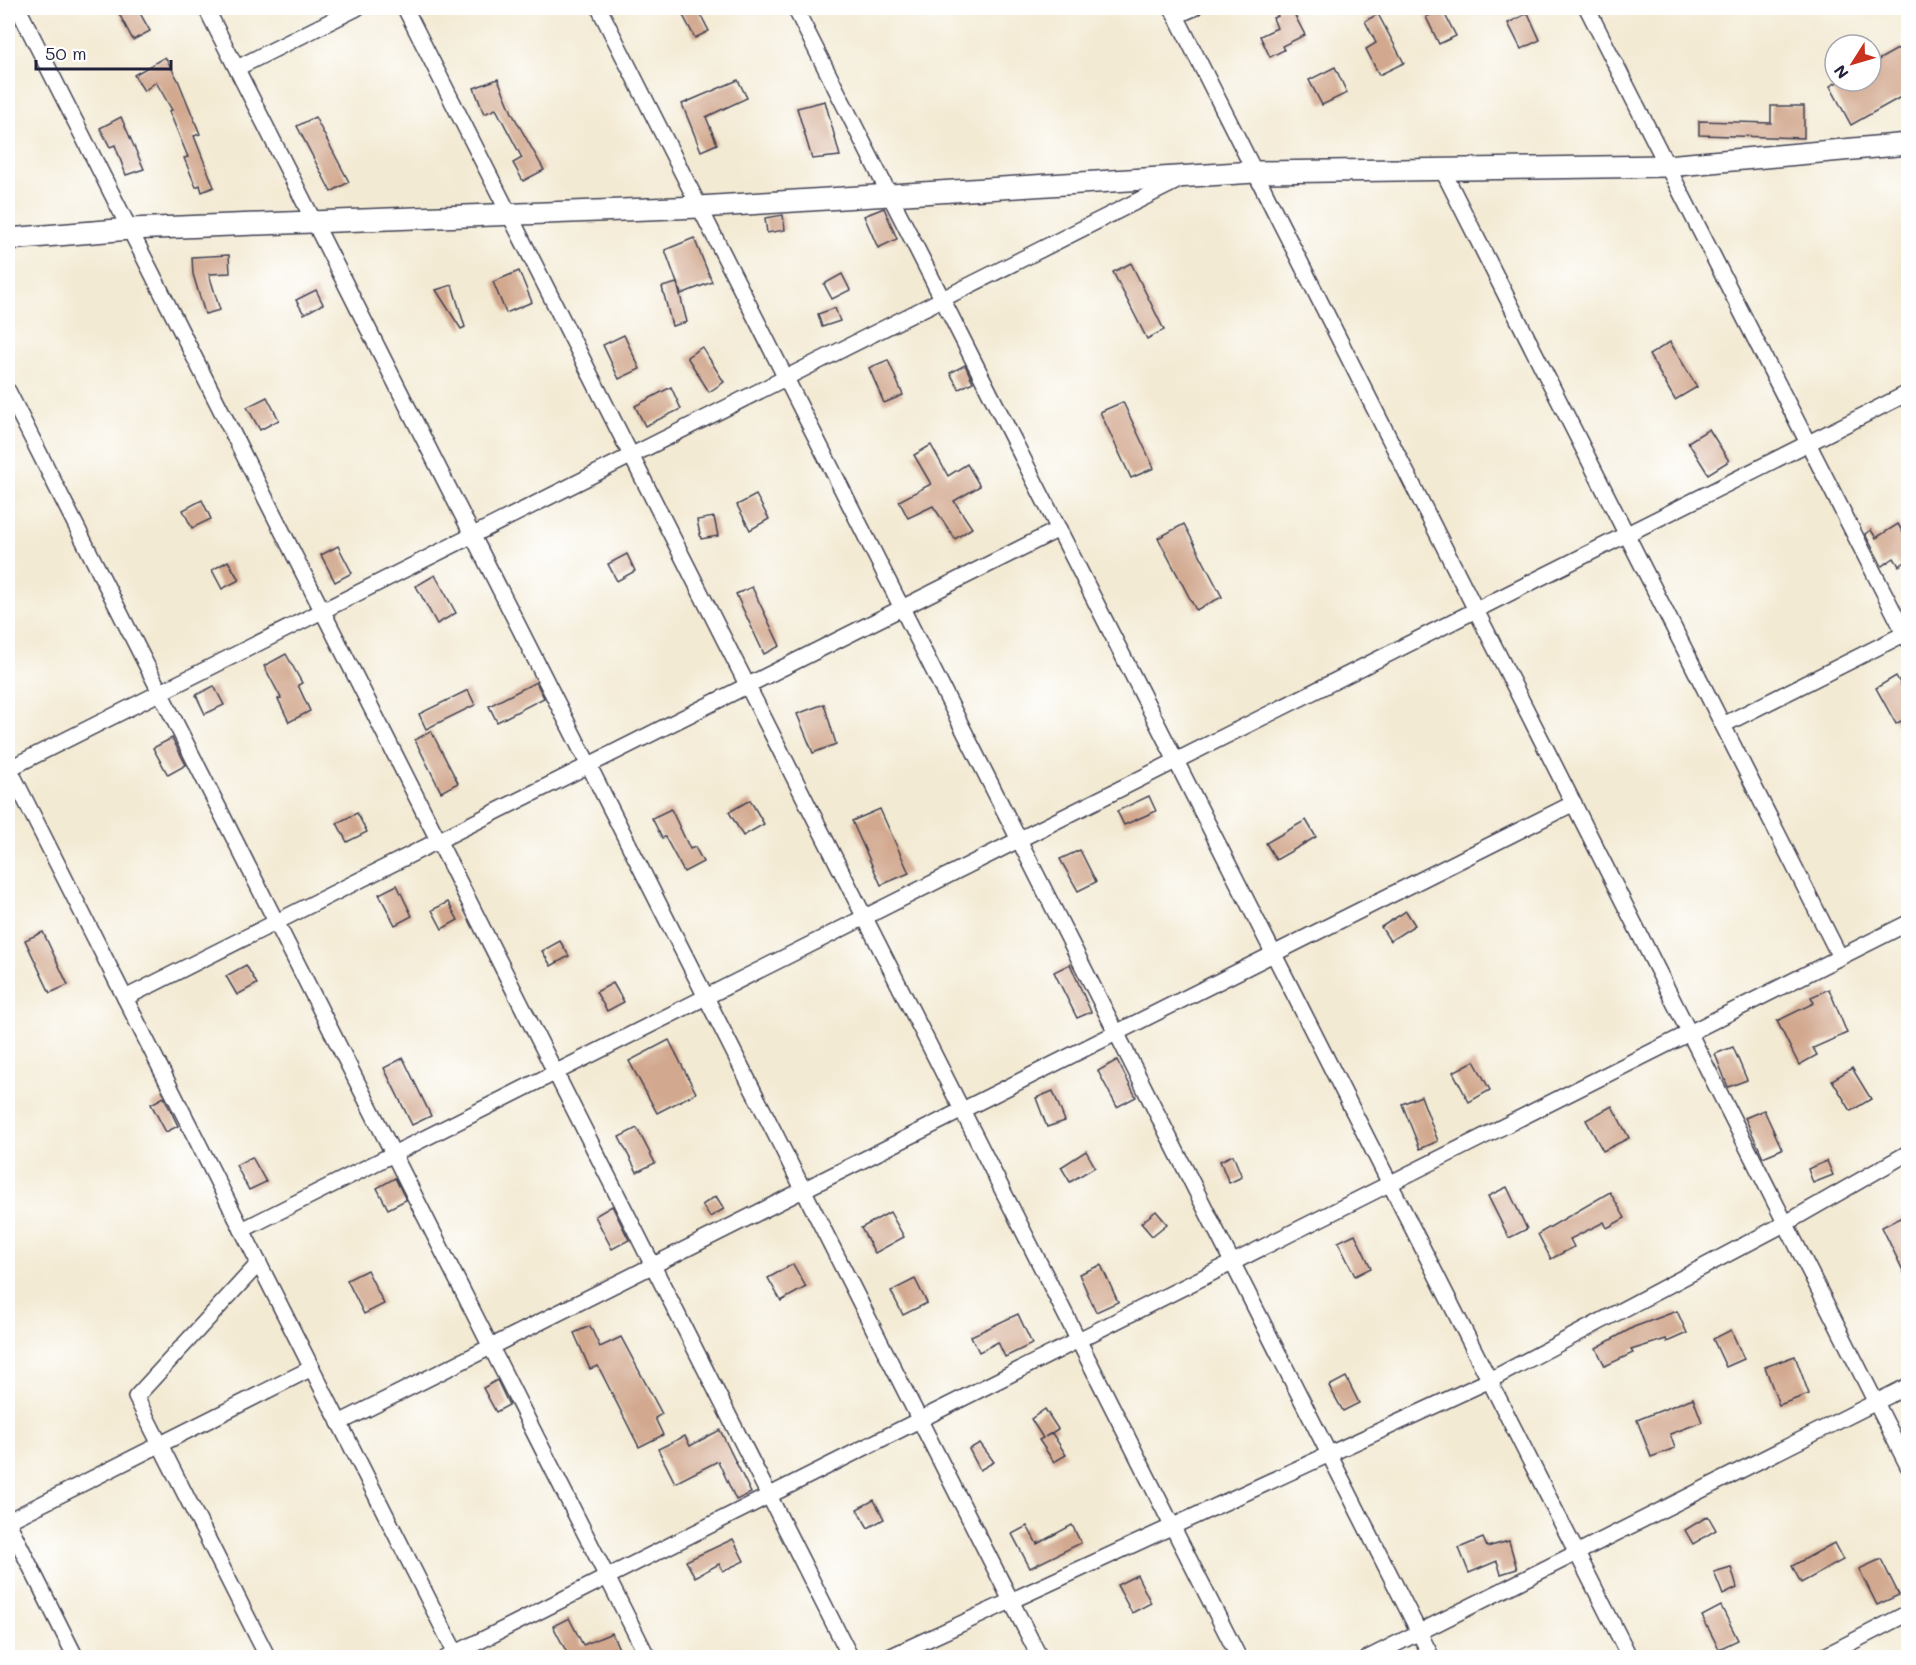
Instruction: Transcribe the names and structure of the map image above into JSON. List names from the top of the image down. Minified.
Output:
{"scale_bar":"50 m","north":"bottom left"}
